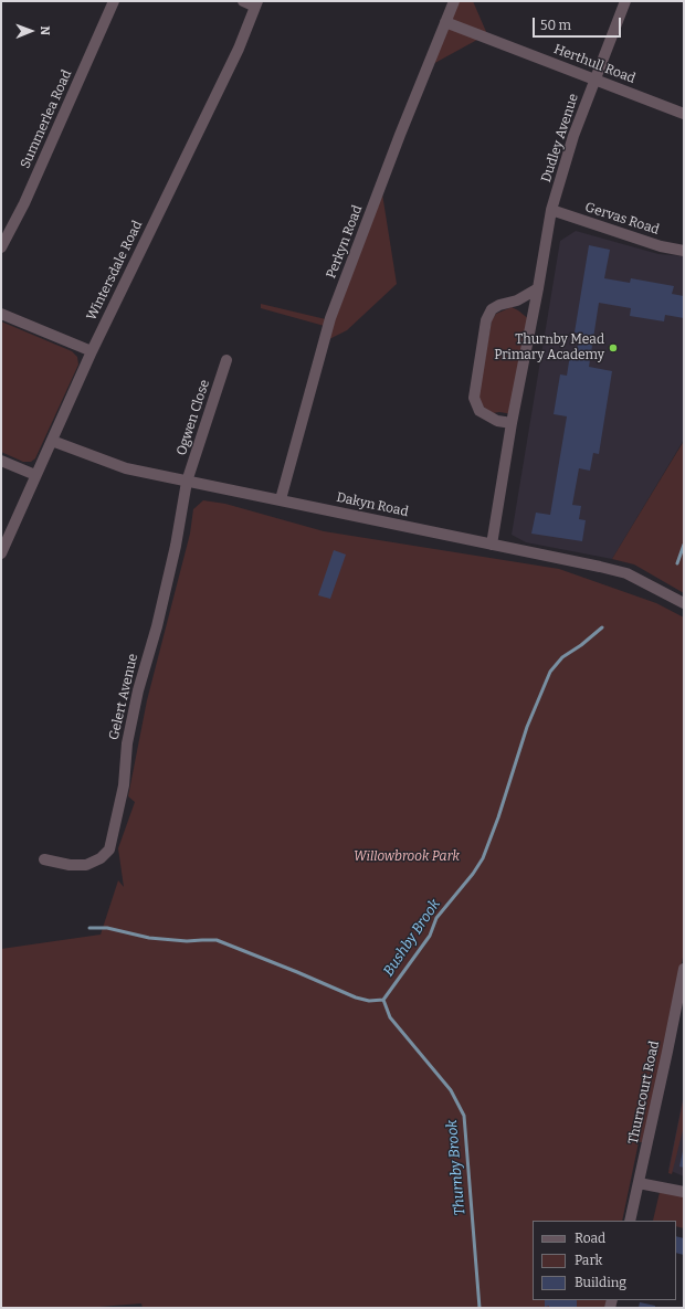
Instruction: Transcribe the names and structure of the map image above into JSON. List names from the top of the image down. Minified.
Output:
{"streets":{"street":["Herthull Road","Summerlea Road","Dudley Avenue","Gervas Road","Perkyn Road","Wintersdale Road","Ogwen Close","Dakyn Road","Gelert Avenue","Thurncourt Road"]},"crossings":[["Herthull Road","Dudley Avenue"],["Herthull Road","Perkyn Road"],["Dudley Avenue","Gervas Road"],["Dudley Avenue","Dakyn Road"],["Perkyn Road","Dakyn Road"],["Wintersdale Road","Dakyn Road"],["Ogwen Close","Dakyn Road"],["Ogwen Close","Gelert Avenue"],["Dakyn Road","Gelert Avenue"]],"water":["Bushby Brook","Thurnby Brook"],"parks":["Willowbrook Park"],"places":["Thurnby Mead Primary Academy"],"legend":["Road","Park","Building"],"scale_bar":"50 m","north":"right"}
